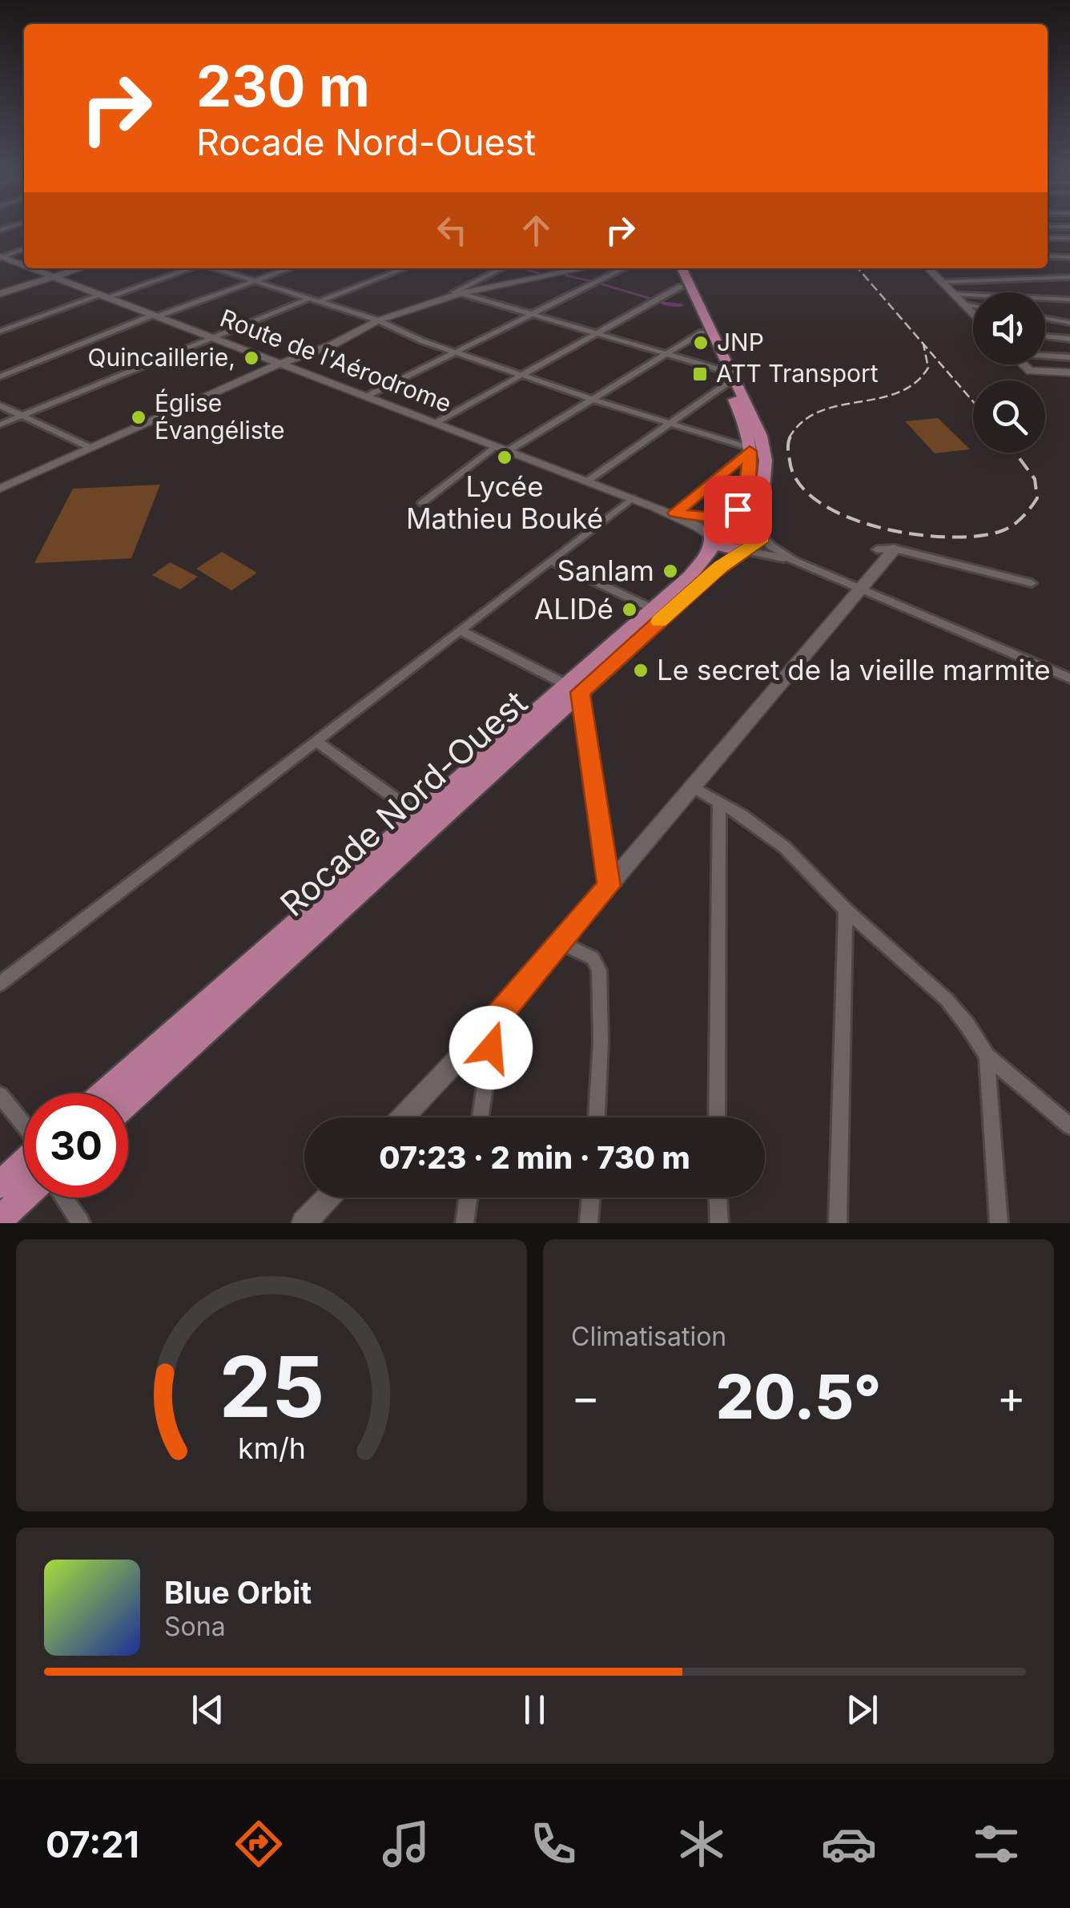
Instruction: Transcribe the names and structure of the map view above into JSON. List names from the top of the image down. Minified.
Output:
{"streets":{"main road":["Rocade Nord-Ouest"],"street":["Route de l'Aérodrome"]},"crossings":[["Route de l'Aérodrome","Rocade Nord-Ouest"]],"places":{"other":["JNP","Quincaillerie,","Église Évangéliste","Lycée Mathieu Bouké","Sanlam","ALIDé","Le secret de la vieille marmite"],"transit":["ATT Transport"]},"page":{"turn":["230 m","Rocade Nord-Ouest"],"limit":"30","trip":"07:23 · 2 min · 730 m","tile":"Climatisation","heat":["−","20.5°","+"],"song":["Blue Orbit","Sona"],"tabs":"07:21","gauge":["25","km/h"]}}
